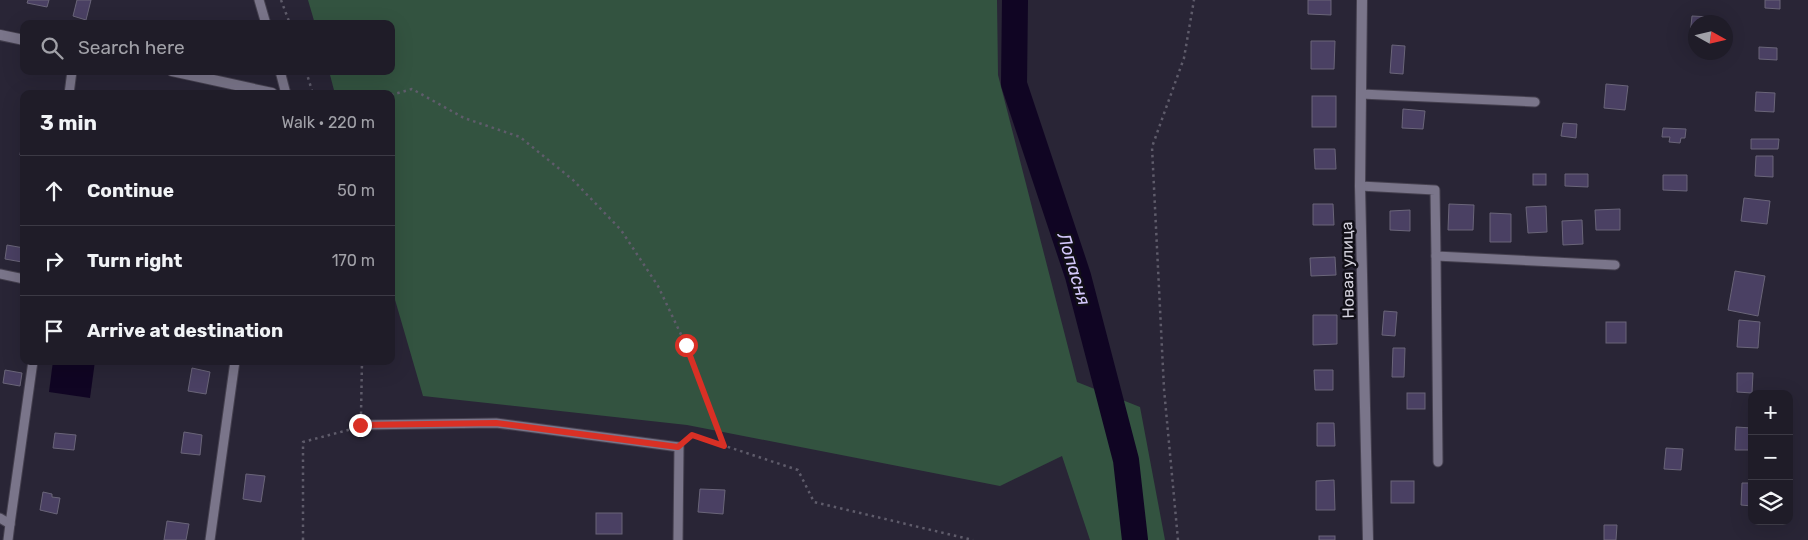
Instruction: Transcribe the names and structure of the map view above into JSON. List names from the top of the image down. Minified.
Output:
{"streets":{"street":["Новая улица"]},"water":["Лопасня"],"north":"right","page":{"search":"Search here","heading":["3 min","Walk · 220 m"],"list":[["Continue","50 m"],["Turn right","170 m"],"Arrive at destination"],"map_buttons":["+","−"]}}
